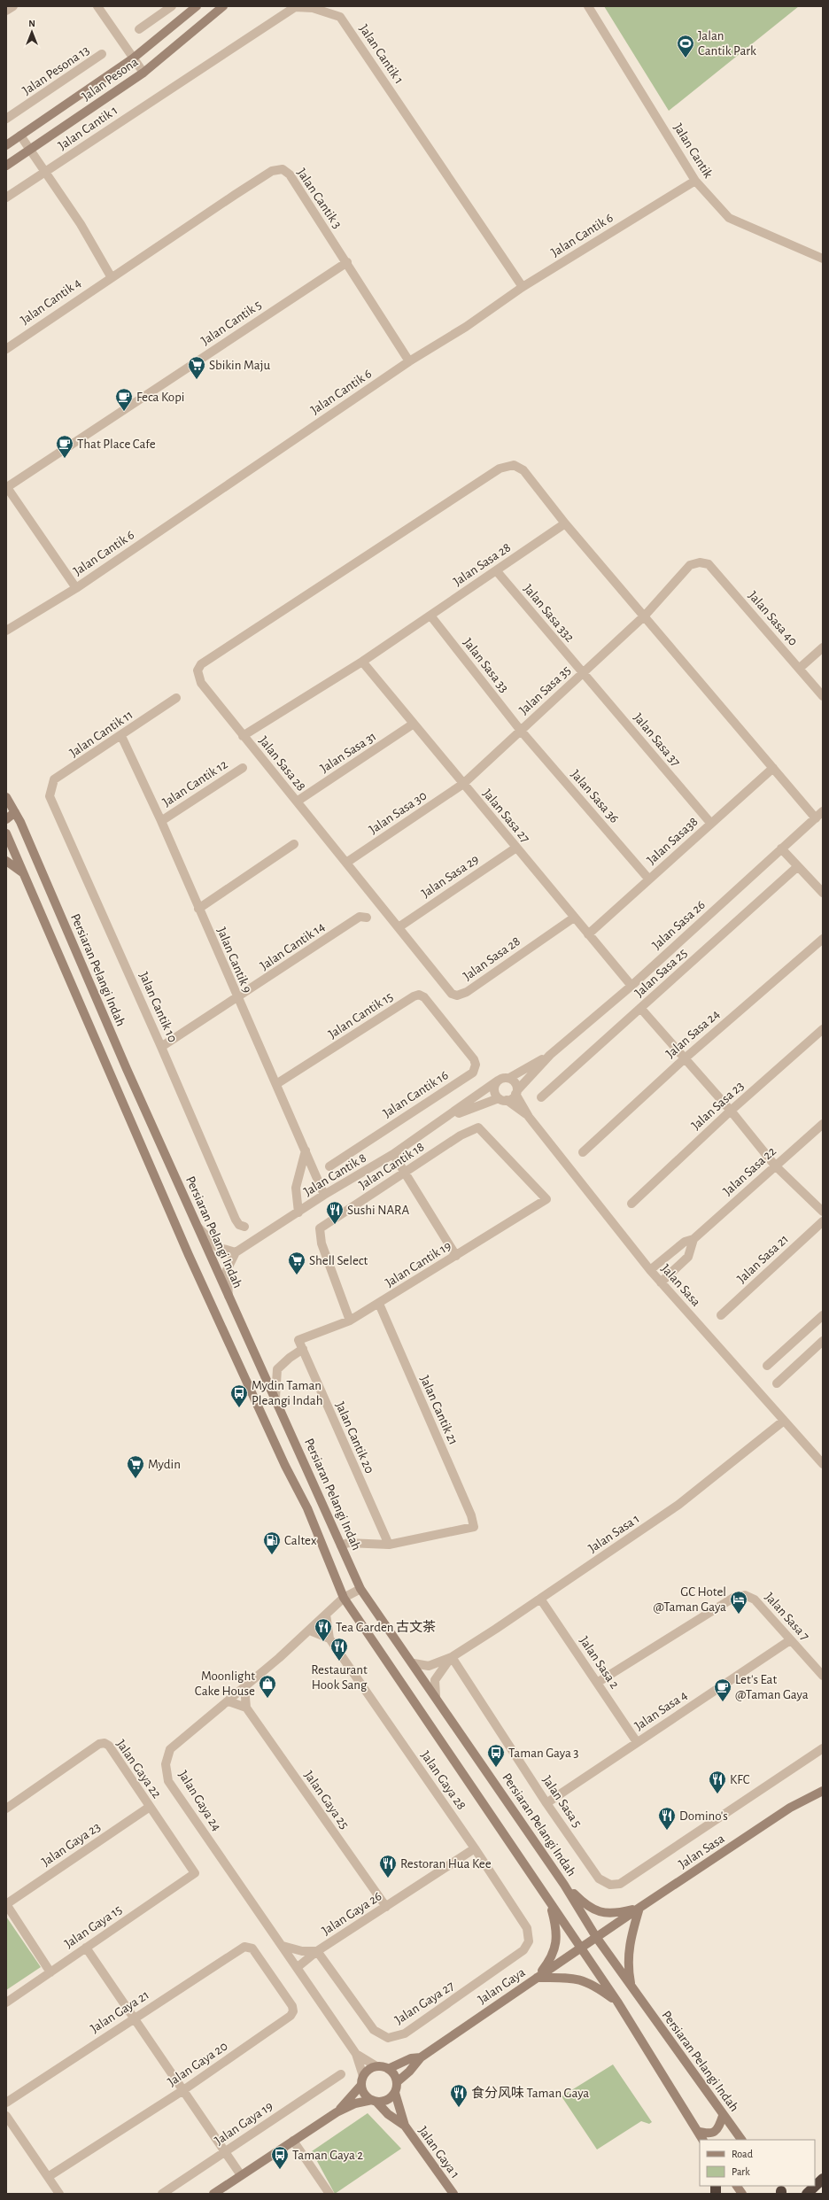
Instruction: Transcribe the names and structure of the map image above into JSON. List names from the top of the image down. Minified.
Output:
{"streets":{"main road":["Jalan Pesona","Persiaran Pelangi Indah","Jalan Sasa","Jalan Gaya","Jalan Gaya 1"],"street":["Jalan Cantik 1","Jalan Pesona 13","Jalan Cantik","Jalan Cantik 3","Jalan Cantik 6","Jalan Cantik 4","Jalan Cantik 5","Jalan Sasa 28","Jalan Sasa 332","Jalan Sasa 40","Jalan Sasa 33","Jalan Sasa 35","Jalan Cantik 11","Jalan Sasa 37","Jalan Sasa 31","Jalan Cantik 12","Jalan Sasa 36","Jalan Sasa 30","Jalan Sasa 27","Jalan Sasa38","Jalan Sasa 29","Jalan Sasa 26","Jalan Cantik 14","Jalan Cantik 9","Jalan Sasa 25","Jalan Cantik 10","Jalan Cantik 15","Jalan Sasa 24","Jalan Cantik 16","Jalan Sasa 23","Jalan Cantik 18","Jalan Sasa 22","Jalan Cantik 8","Jalan Sasa 21","Jalan Cantik 19","Jalan Cantik 21","Jalan Cantik 20","Jalan Sasa 1","Jalan Sasa 7","Jalan Sasa 2","Jalan Sasa 4","Jalan Gaya 22","Jalan Gaya 28","Jalan Gaya 25","Jalan Gaya 24","Jalan Sasa 5","Jalan Gaya 23","Jalan Gaya 26","Jalan Gaya 15","Jalan Gaya 27","Jalan Gaya 21","Jalan Gaya 20","Jalan Gaya 19"]},"crossings":[["Jalan Cantik 1","Jalan Cantik 6"],["Jalan Cantik","Jalan Cantik 6"],["Jalan Cantik 3","Jalan Cantik 6"],["Jalan Cantik 3","Jalan Cantik 4"],["Jalan Cantik 3","Jalan Cantik 5"],["Jalan Sasa 28","Jalan Sasa 332"],["Jalan Sasa 28","Jalan Sasa 33"],["Jalan Sasa 28","Jalan Sasa 31"],["Jalan Sasa 28","Jalan Sasa 30"],["Jalan Sasa 28","Jalan Sasa 27"],["Jalan Sasa 28","Jalan Sasa 29"],["Jalan Sasa 332","Jalan Sasa 35"],["Jalan Sasa 332","Jalan Sasa 37"],["Jalan Sasa 40","Jalan Sasa 35"],["Jalan Sasa 33","Jalan Sasa 35"],["Jalan Sasa 33","Jalan Sasa 36"],["Jalan Sasa 35","Jalan Sasa 37"],["Jalan Sasa 35","Jalan Sasa 36"],["Jalan Sasa 35","Jalan Sasa 30"],["Jalan Sasa 35","Jalan Sasa 27"],["Jalan Cantik 11","Jalan Cantik 9"],["Jalan Cantik 11","Jalan Cantik 10"],["Jalan Sasa 37","Jalan Sasa38"],["Jalan Sasa 31","Jalan Sasa 27"],["Jalan Cantik 12","Jalan Cantik 9"],["Jalan Sasa 36","Jalan Sasa38"],["Jalan Sasa 30","Jalan Sasa 27"],["Jalan Sasa 27","Jalan Sasa38"],["Jalan Sasa 27","Jalan Sasa 29"],["Jalan Sasa 27","Jalan Sasa 26"],["Jalan Sasa 26","Jalan Sasa"],["Jalan Cantik 14","Jalan Cantik 9"],["Jalan Cantik 14","Jalan Cantik 10"],["Jalan Cantik 9","Jalan Cantik 15"],["Jalan Cantik 9","Jalan Cantik 8"],["Persiaran Pelangi Indah","Jalan Sasa"],["Persiaran Pelangi Indah","Jalan Sasa 1"],["Persiaran Pelangi Indah","Jalan Gaya 24"],["Persiaran Pelangi Indah","Jalan Gaya"],["Jalan Cantik 15","Jalan Cantik 16"],["Jalan Cantik 18","Jalan Cantik 19"],["Jalan Sasa 22","Jalan Sasa"],["Jalan Cantik 19","Jalan Cantik 21"],["Jalan Cantik 19","Jalan Cantik 20"],["Jalan Sasa","Jalan Sasa 1"],["Jalan Sasa","Jalan Gaya"],["Jalan Cantik 21","Jalan Cantik 20"],["Jalan Sasa 1","Jalan Sasa 2"],["Jalan Sasa 1","Jalan Sasa 5"],["Jalan Sasa 7","Jalan Sasa 2"],["Jalan Sasa 7","Jalan Sasa 4"],["Jalan Sasa 2","Jalan Sasa 4"],["Jalan Sasa 4","Jalan Sasa 5"],["Jalan Gaya 22","Jalan Gaya 23"],["Jalan Gaya 22","Jalan Gaya 15"],["Jalan Gaya 28","Jalan Gaya 24"],["Jalan Gaya 28","Jalan Gaya 26"],["Jalan Gaya 28","Jalan Gaya 27"],["Jalan Gaya 25","Jalan Gaya 26"],["Jalan Gaya 24","Jalan Gaya 26"],["Jalan Gaya 24","Jalan Gaya"],["Jalan Gaya 24","Jalan Gaya 1"],["Jalan Gaya 26","Jalan Gaya 27"],["Jalan Gaya","Jalan Gaya 1"],["Jalan Gaya 21","Jalan Gaya 20"]],"places":{"sports":["Jalan Cantik Park"],"supermarket":["Sbikin Maju","Shell Select","Mydin"],"cafe":["Feca Kopi","That Place Cafe","Let's Eat @Taman Gaya"],"restaurant":["Sushi NARA","Tea Garden 古文茶","Restaurant Hook Sang","KFC","Domino's","Restoran Hua Kee","食分风味 Taman Gaya"],"bus stop":["Mydin Taman Pleangi Indah","Taman Gaya 3","Taman Gaya 2"],"fuel station":["Caltex"],"hotel":["GC Hotel @Taman Gaya"],"shop":["Moonlight Cake House"]},"legend":["Road","Park"],"north":"top"}
